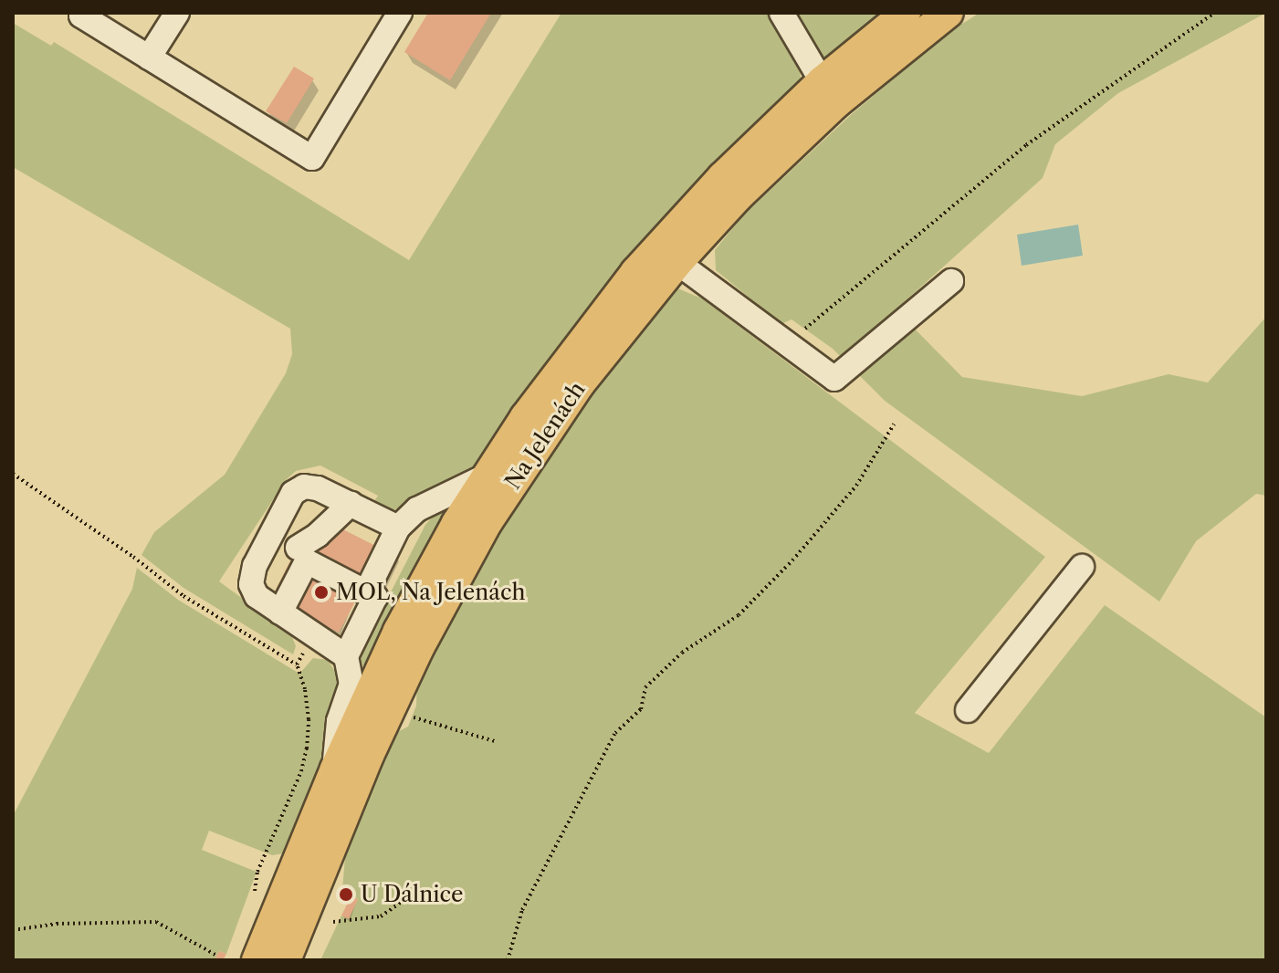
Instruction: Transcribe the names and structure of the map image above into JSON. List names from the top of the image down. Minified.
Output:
{"streets":{"main road":["Na Jelenách"]},"places":["MOL, Na Jelenách","U Dálnice"]}
